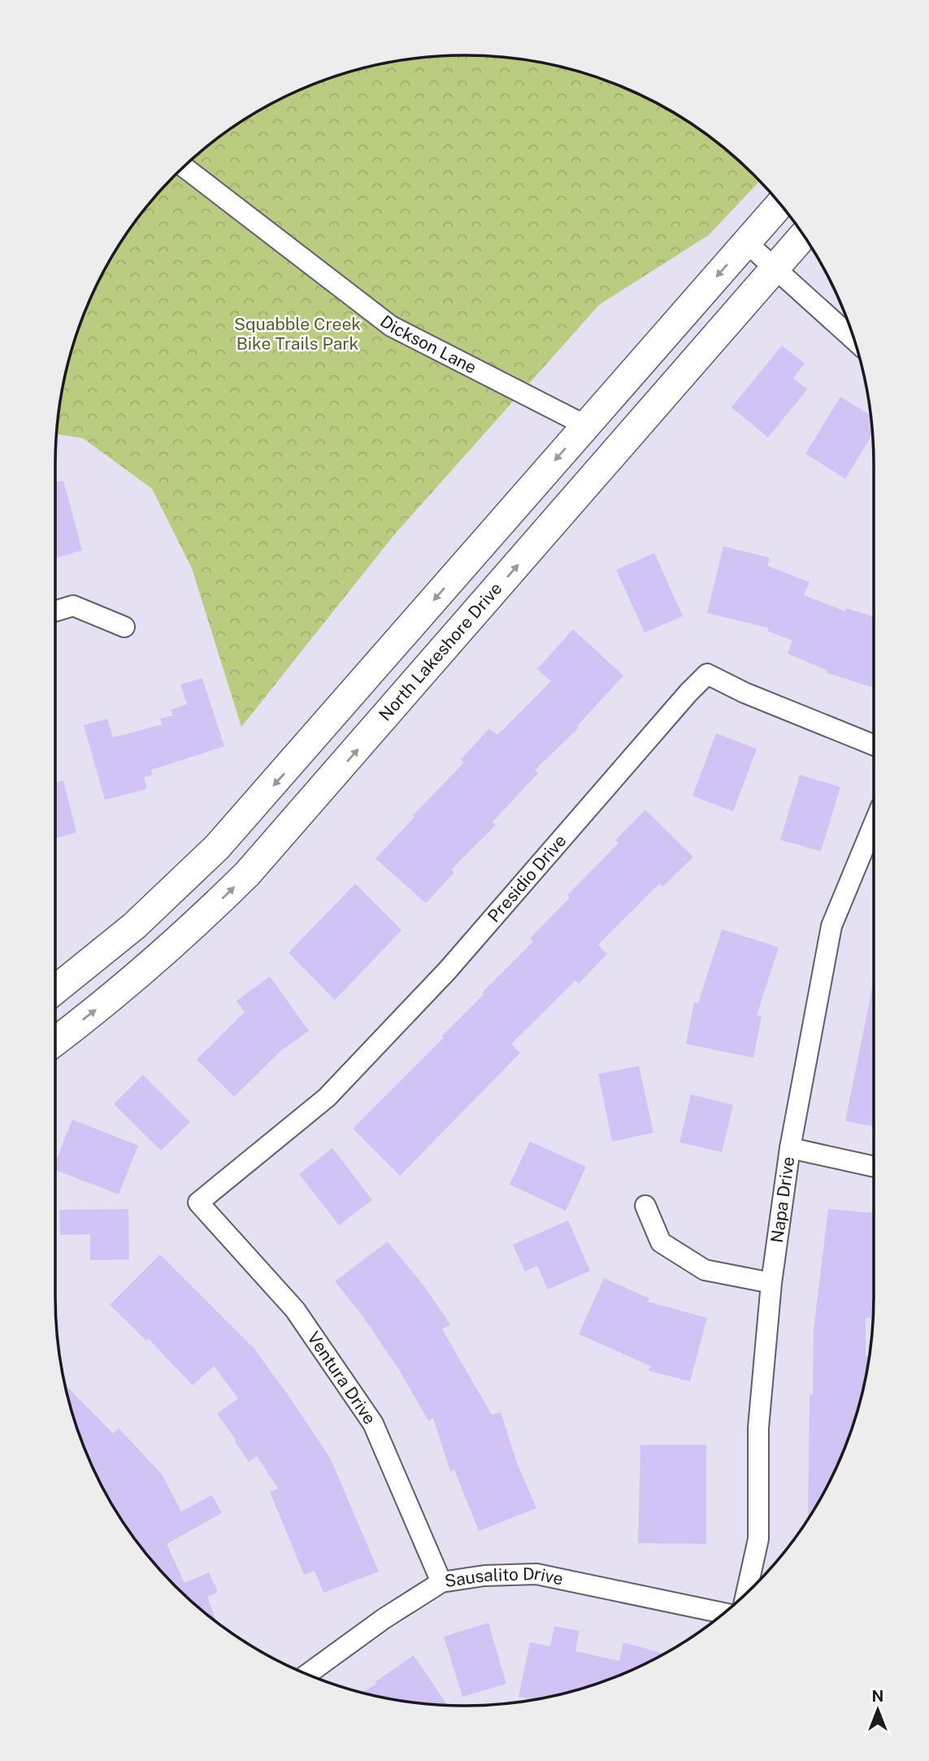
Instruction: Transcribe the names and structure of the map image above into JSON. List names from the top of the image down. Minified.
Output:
{"streets":{"main road":["North Lakeshore Drive"],"street":["Dickson Lane","Presidio Drive","Napa Drive","Ventura Drive","Sausalito Drive"]},"crossings":[["Presidio Drive","Ventura Drive"],["Ventura Drive","Sausalito Drive"]],"parks":["Squabble Creek Bike Trails Park"],"north":"top"}
